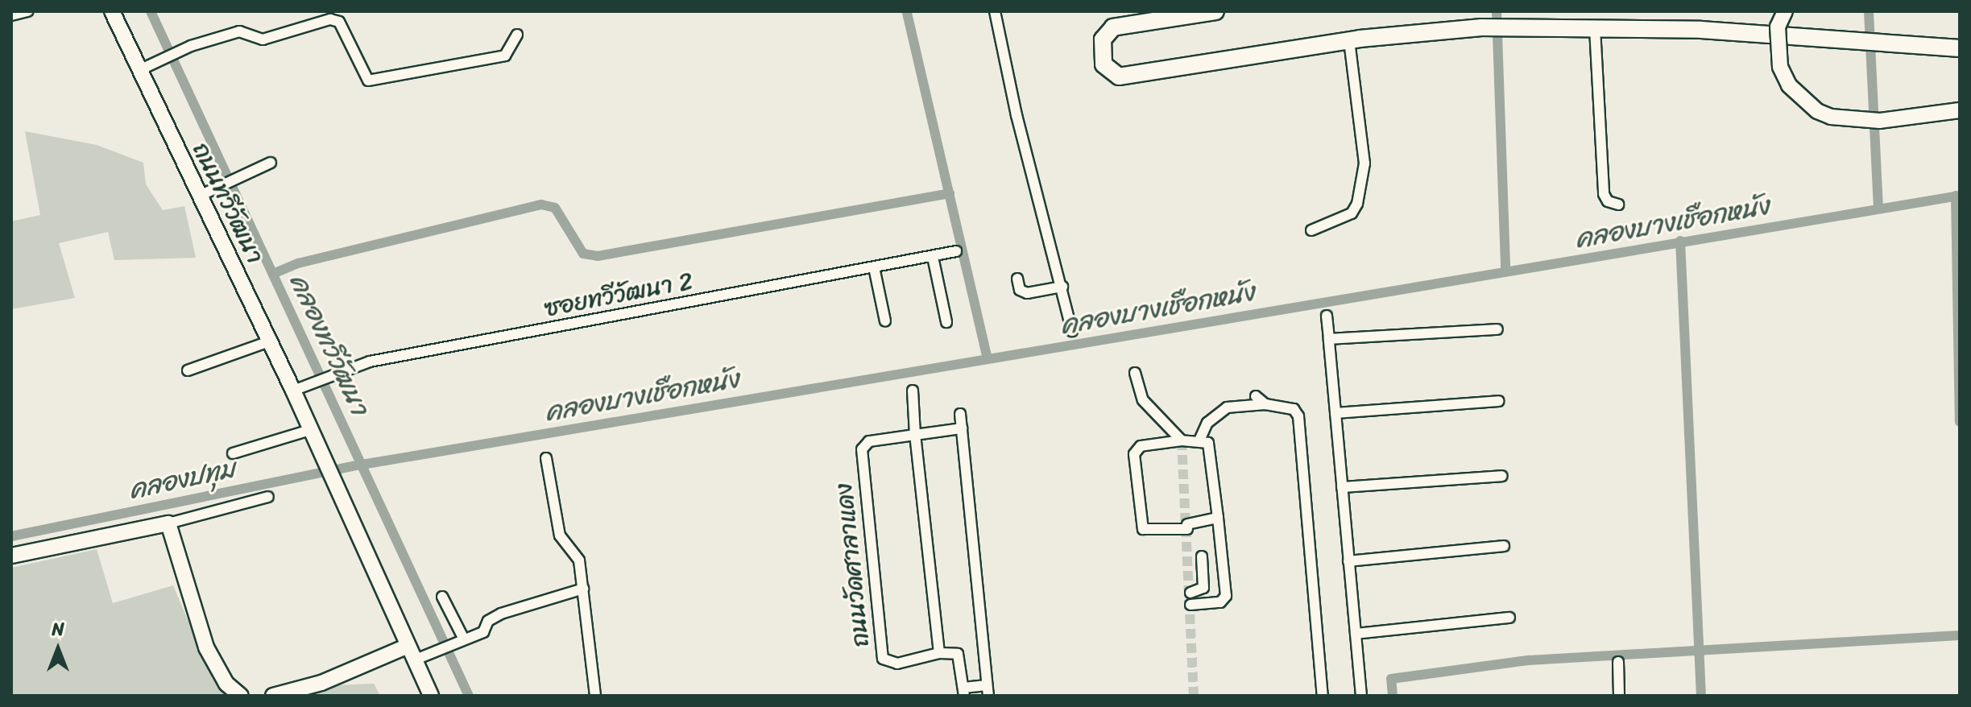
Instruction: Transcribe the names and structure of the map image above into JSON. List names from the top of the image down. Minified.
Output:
{"streets":{"main road":["ถนนทวีวัฒนา"],"street":["ซอยทวีวัฒนา 2","ถนนวัดศาลาแดง"]},"crossings":[["ถนนทวีวัฒนา","ซอยทวีวัฒนา 2"]],"water":["คลองบางเชือกหนัง","คลองทวีวัฒนา","คลองปทุม"],"north":"top"}
